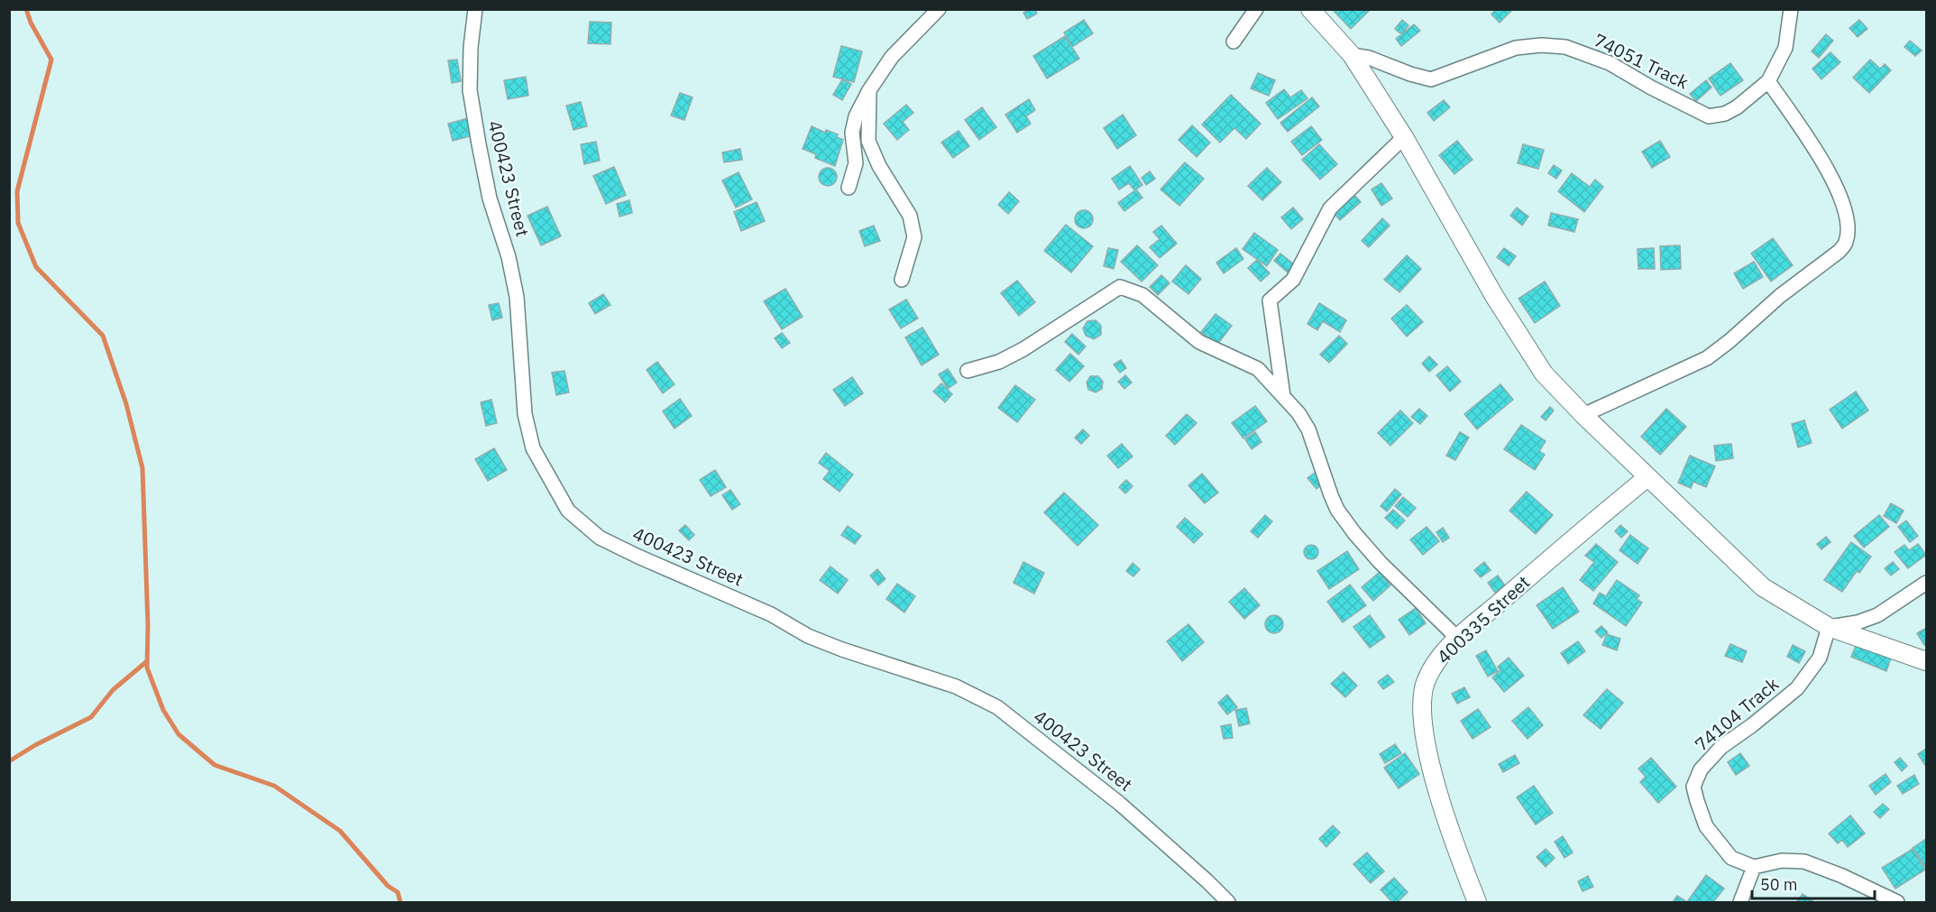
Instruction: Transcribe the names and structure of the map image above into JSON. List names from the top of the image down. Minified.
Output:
{"streets":{"street":["74051 Track","400423 Street","400335 Street","74104 Track"]},"scale_bar":"50 m"}
